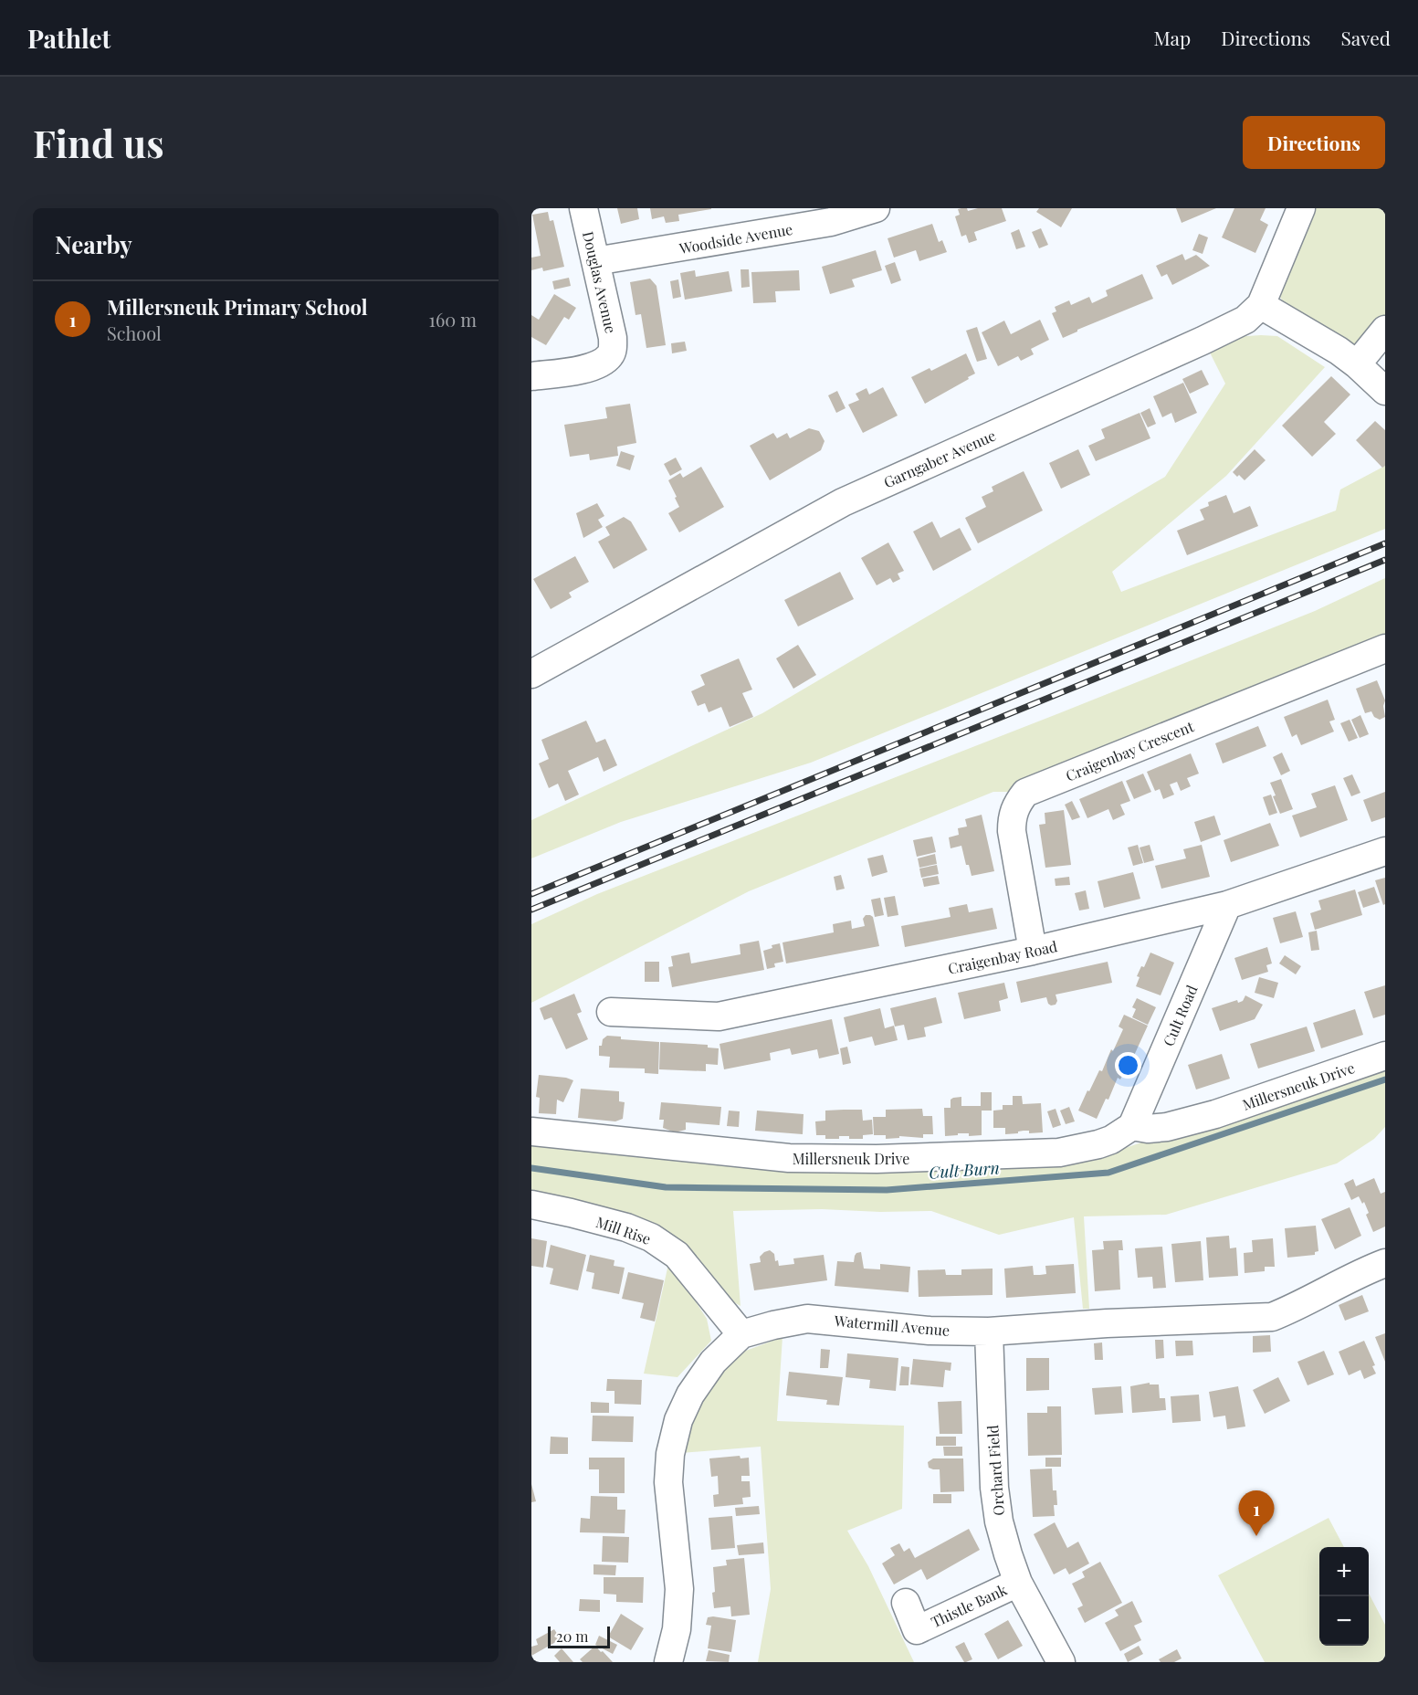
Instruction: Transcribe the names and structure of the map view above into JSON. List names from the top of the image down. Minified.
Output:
{"streets":{"street":["Woodside Avenue","Douglas Avenue","Garngaber Avenue","Craigenbay Crescent","Craigenbay Road","Cult Road","Millersneuk Drive","Mill Rise","Watermill Avenue","Orchard Field","Thistle Bank"]},"crossings":[["Woodside Avenue","Douglas Avenue"],["Craigenbay Crescent","Craigenbay Road"],["Craigenbay Road","Cult Road"],["Cult Road","Millersneuk Drive"],["Mill Rise","Watermill Avenue"],["Watermill Avenue","Orchard Field"],["Orchard Field","Thistle Bank"]],"water":["Cult Burn"],"scale_bar":"20 m","page":{"header":"Pathlet","nav":["Map","Directions","Saved"],"buttons":"Directions","title":"Find us","heading":"Nearby","list":[{"mark":"1","name":"Millersneuk Primary School","note":"School","value":"160 m"}],"pins":"1","map_buttons":["+","−"],"scale":"20 m"}}
